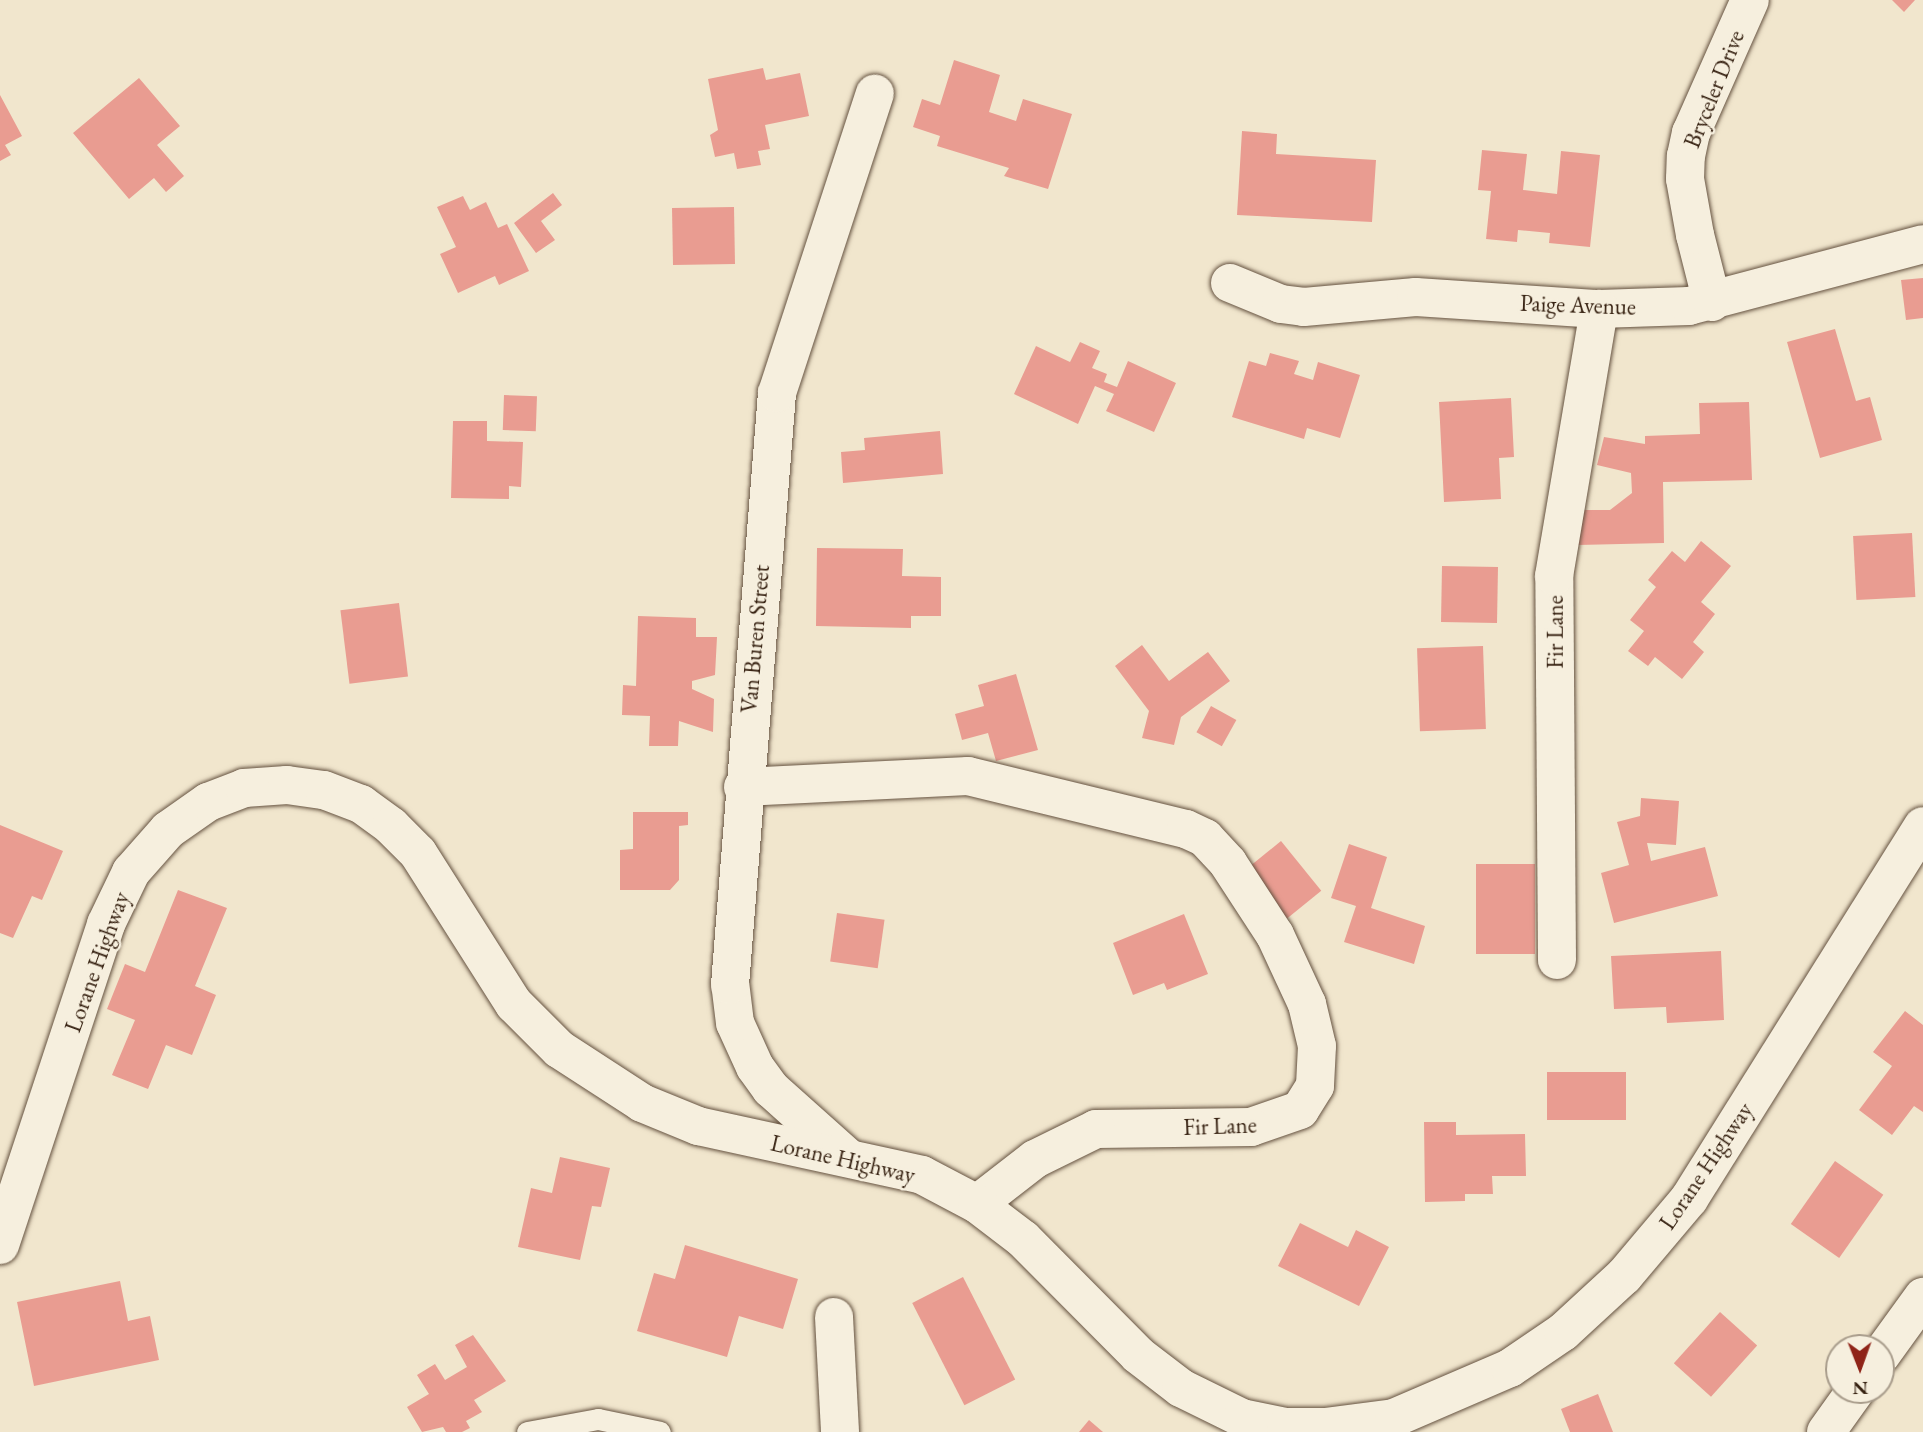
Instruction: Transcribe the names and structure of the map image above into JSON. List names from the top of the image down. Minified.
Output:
{"streets":{"street":["Bryceler Drive","Paige Avenue","Fir Lane","Van Buren Street","Lorane Highway"]},"crossings":[["Bryceler Drive","Paige Avenue"],["Paige Avenue","Fir Lane"],["Fir Lane","Van Buren Street"],["Fir Lane","Lorane Highway"],["Van Buren Street","Lorane Highway"]],"north":"bottom"}
